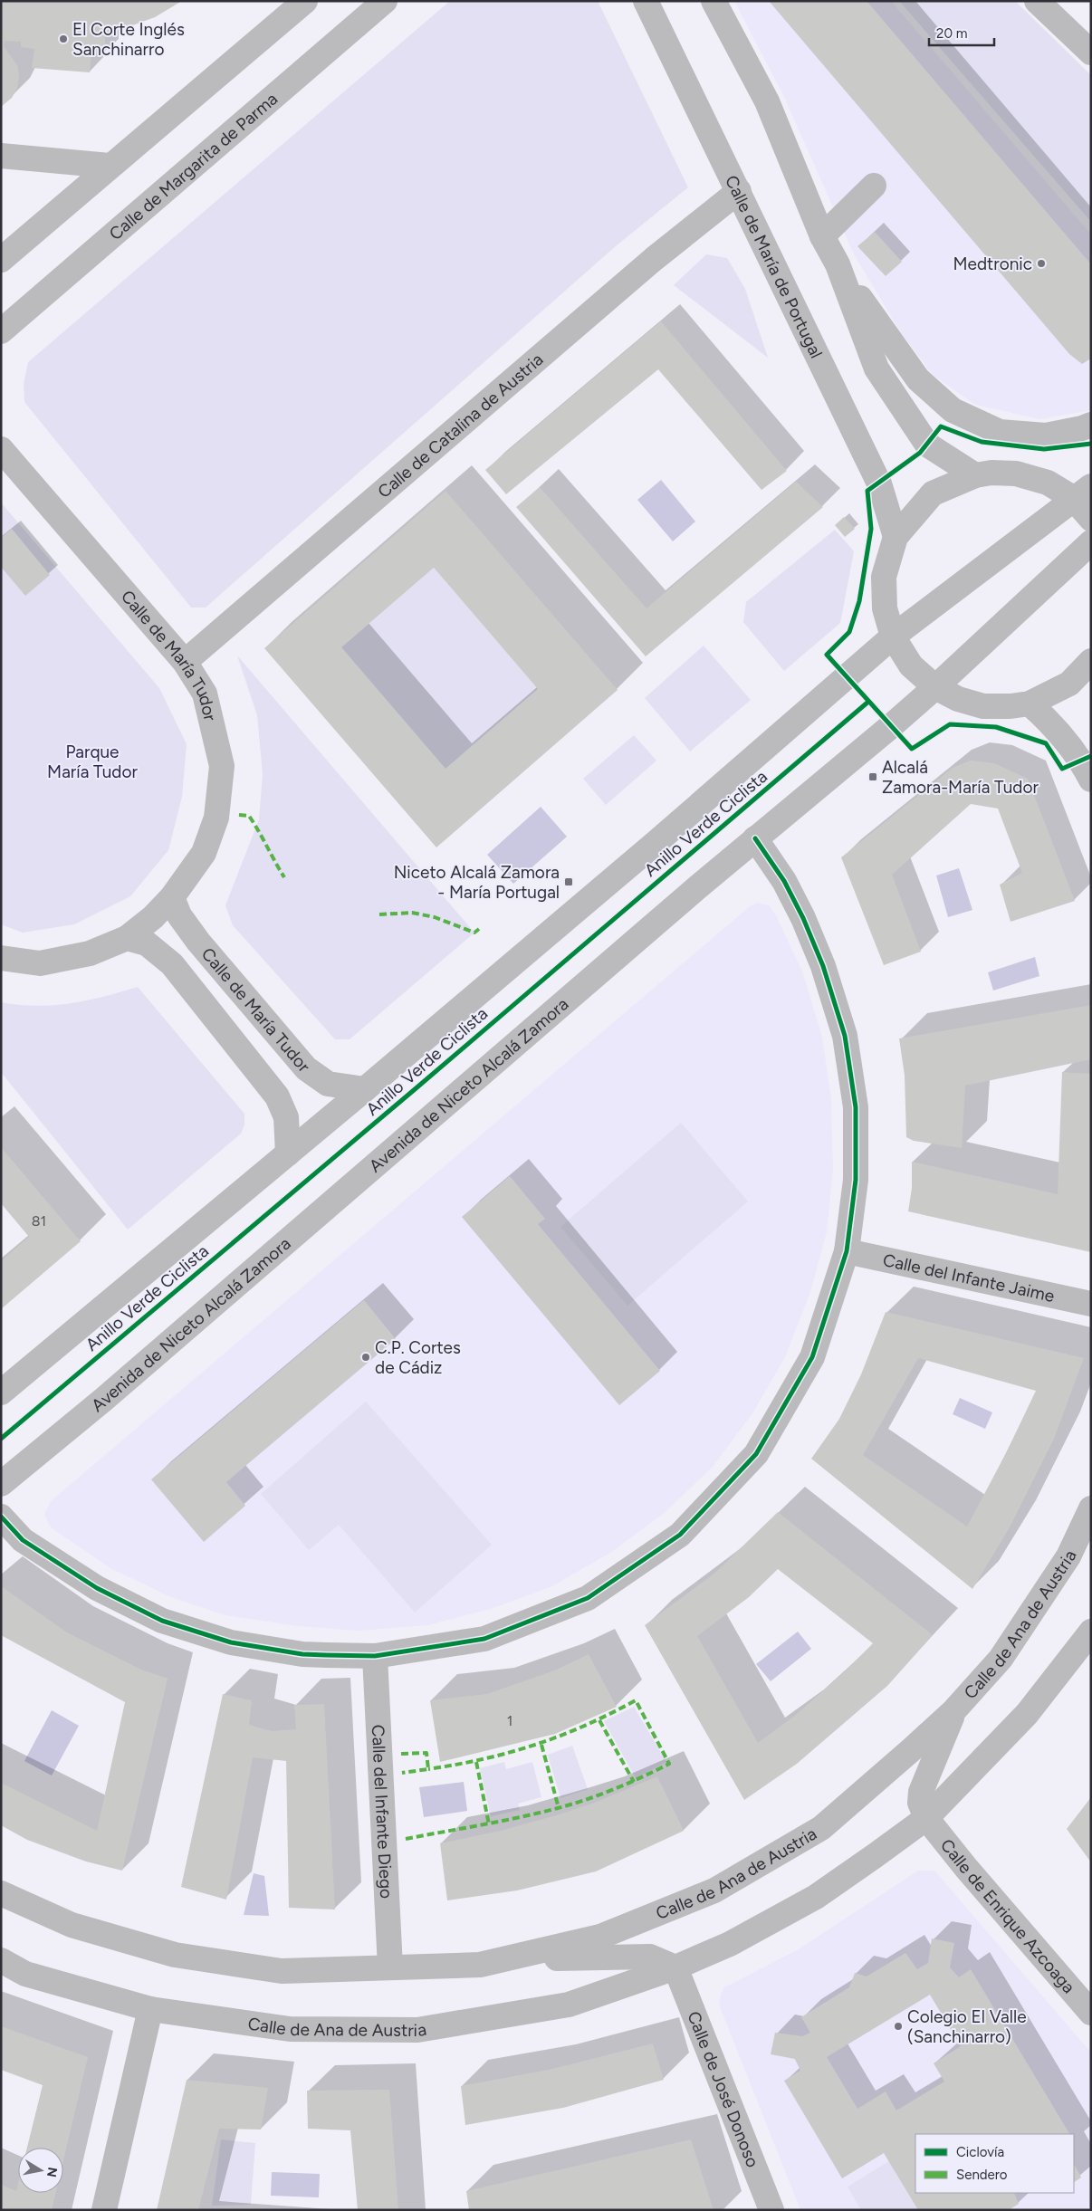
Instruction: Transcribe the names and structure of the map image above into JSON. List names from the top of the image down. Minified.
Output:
{"streets":{"street":["Calle de Margarita de Parma","Calle de María de Portugal","Calle de Catalina de Austria","Calle de María Tudor","Avenida de Niceto Alcalá Zamora","Calle del Infante Jaime","Calle de Ana de Austria","Calle del Infante Diego","Calle de Enrique Azcoaga","Calle de José Donoso"],"cycle path":["Anillo Verde Ciclista"]},"crossings":[["Calle de María de Portugal","Calle de Catalina de Austria"],["Calle de Catalina de Austria","Calle de María Tudor"],["Calle de Ana de Austria","Calle del Infante Diego"],["Calle de Ana de Austria","Calle de Enrique Azcoaga"],["Calle de Ana de Austria","Calle de José Donoso"]],"parks":["Parque María Tudor"],"places":{"other":["El Corte Inglés Sanchinarro","Medtronic","C.P. Cortes de Cádiz","Colegio El Valle (Sanchinarro)"],"transit":["Alcalá Zamora-María Tudor","Niceto Alcalá Zamora - María Portugal"]},"house_numbers":["81","1"],"legend":["Ciclovía","Sendero"],"scale_bar":"20 m","north":"right"}
